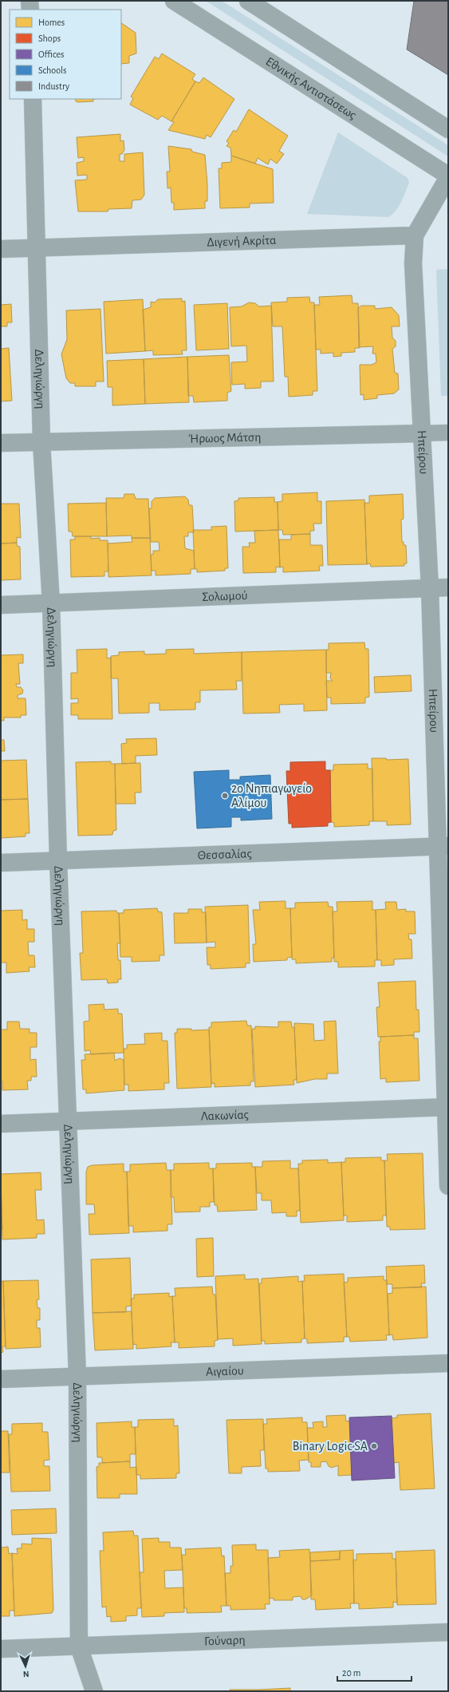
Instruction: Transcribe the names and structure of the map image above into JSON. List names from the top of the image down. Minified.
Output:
{"streets":{"street":["Εθνικής Αντιστάσεως","Διγενή Ακρίτα","Δεληγιώργη","Ήρωος Μάτση","Ηπείρου","Σολωμού","Θεσσαλίας","Λακωνίας","Αιγαίου","Γούναρη"]},"crossings":[["Διγενή Ακρίτα","Δεληγιώργη"],["Διγενή Ακρίτα","Ηπείρου"],["Δεληγιώργη","Ήρωος Μάτση"],["Δεληγιώργη","Σολωμού"],["Δεληγιώργη","Θεσσαλίας"],["Δεληγιώργη","Λακωνίας"],["Δεληγιώργη","Αιγαίου"],["Δεληγιώργη","Γούναρη"],["Ήρωος Μάτση","Ηπείρου"],["Ηπείρου","Σολωμού"],["Ηπείρου","Θεσσαλίας"],["Ηπείρου","Λακωνίας"]],"places":["2ο Νηπιαγωγείο Αλίμου","Binary Logic SA"],"legend":["Homes","Shops","Offices","Schools","Industry"],"scale_bar":"20 m","north":"bottom"}
